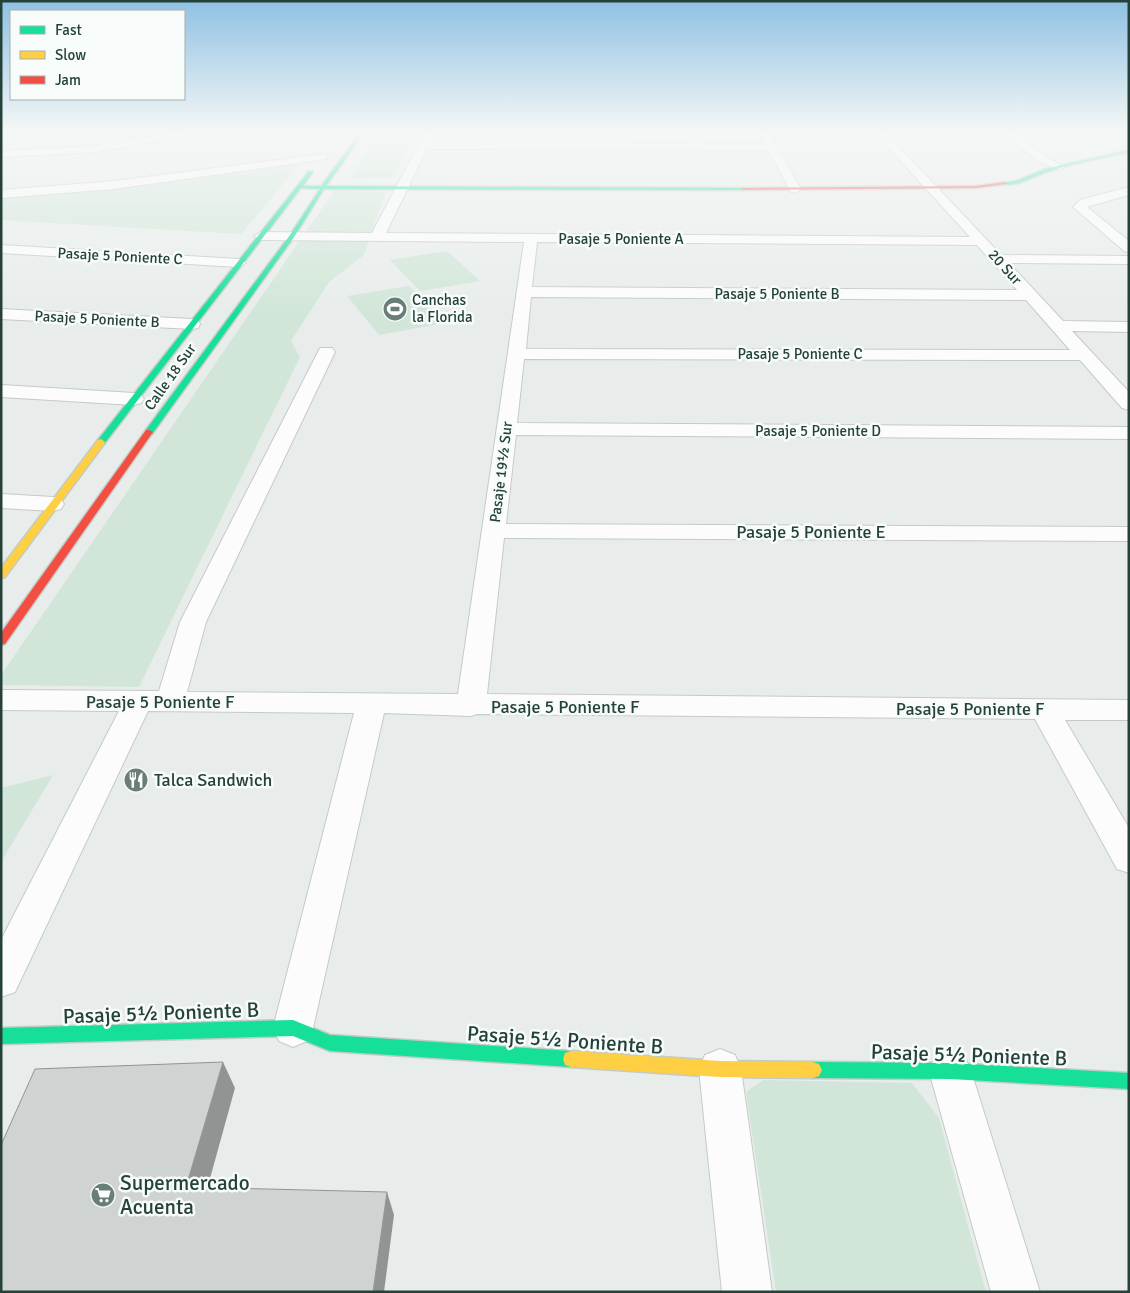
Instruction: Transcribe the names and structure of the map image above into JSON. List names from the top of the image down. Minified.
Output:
{"streets":{"main road":["Calle 18 Sur","Pasaje 5½ Poniente B"],"street":["Pasaje 5 Poniente A","Pasaje 5 Poniente C","20 Sur","Pasaje 5 Poniente B","Pasaje 5 Poniente D","Pasaje 19½ Sur","Pasaje 5 Poniente E","Pasaje 5 Poniente F"]},"crossings":[["Pasaje 5 Poniente A","20 Sur"],["Pasaje 5 Poniente A","Calle 18 Sur"],["Pasaje 5 Poniente A","Pasaje 19½ Sur"],["Pasaje 5 Poniente C","20 Sur"],["Pasaje 5 Poniente C","Calle 18 Sur"],["Pasaje 5 Poniente C","Pasaje 19½ Sur"],["20 Sur","Pasaje 5 Poniente B"],["Pasaje 5 Poniente B","Calle 18 Sur"],["Pasaje 5 Poniente B","Pasaje 19½ Sur"],["Pasaje 5 Poniente D","Pasaje 19½ Sur"],["Pasaje 19½ Sur","Pasaje 5 Poniente E"],["Pasaje 19½ Sur","Pasaje 5 Poniente F"]],"places":{"sports":["Canchas la Florida"],"restaurant":["Talca Sandwich"],"supermarket":["Supermercado Acuenta"]},"legend":["Fast","Slow","Jam"]}
